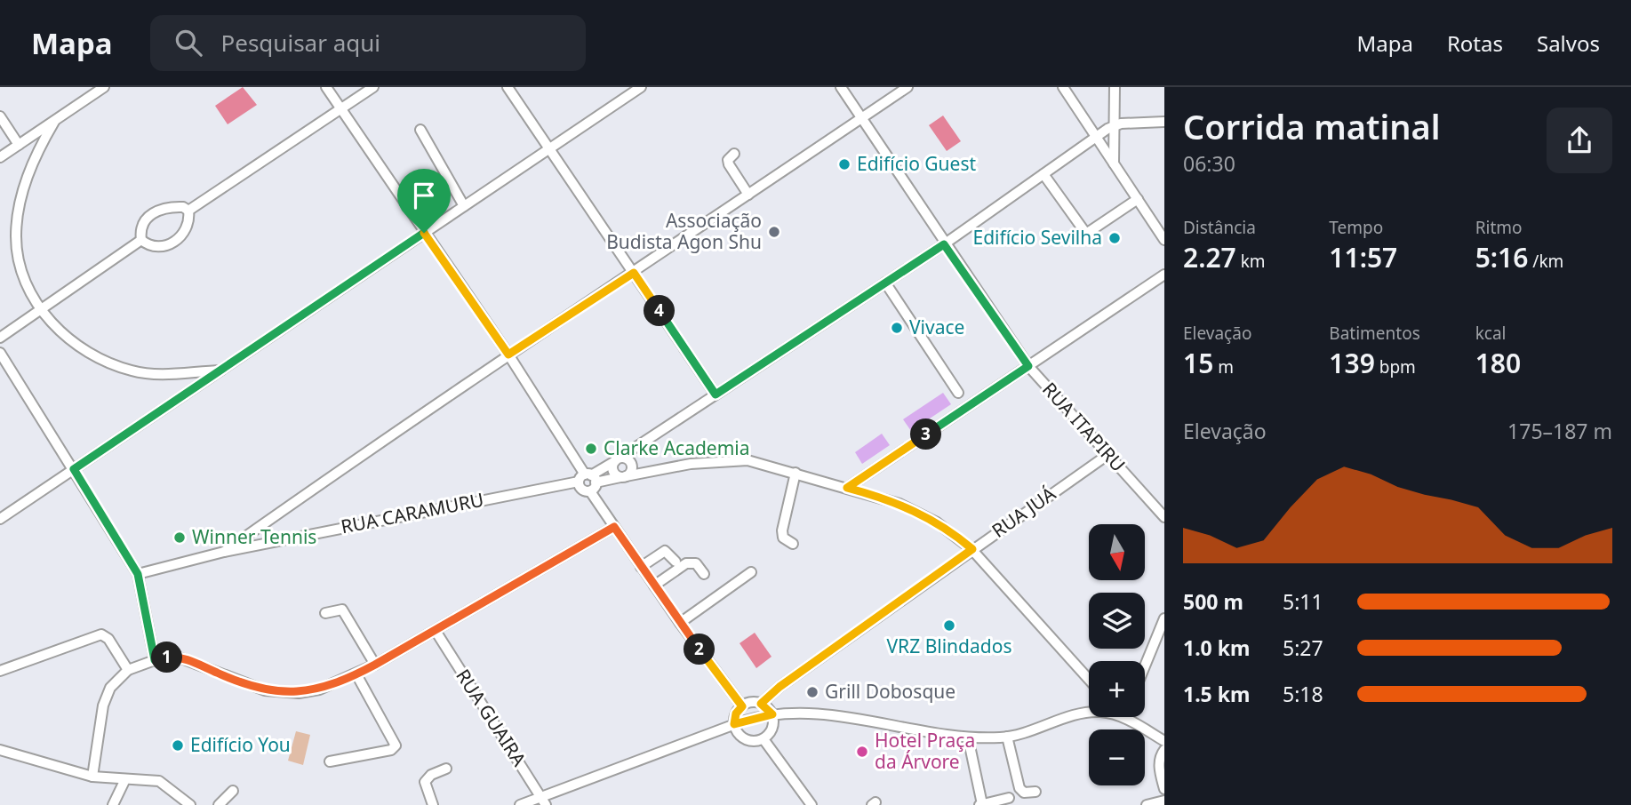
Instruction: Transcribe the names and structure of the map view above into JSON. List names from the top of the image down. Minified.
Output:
{"streets":{"street":["RUA ITAPIRU","RUA JUÁ","RUA CARAMURU","RUA GUAIRA"]},"crossings":[["RUA ITAPIRU","RUA JUÁ"],["RUA JUÁ","RUA CARAMURU"]],"places":["Edifício Guest","Associação Budista Agon Shu","Edifício Sevilha","Vivace","Clarke Academia","Winner Tennis","VRZ Blindados","Grill Dobosque","Edifício You","Hotel Praça da Árvore"],"north":"bottom","page":{"header":"Mapa","search":"Pesquisar aqui","nav":["Mapa","Rotas","Salvos"],"heading":["Corrida matinal","06:30"],"stats":[["Distância","2.27 km"],["Tempo","11:57"],["Ritmo","5:16 /km"],["Elevação","15 m"],["Batimentos","139 bpm"],["kcal","180"]],"pins":["4","3","2","1"],"chart":["Elevação","175–187 m"],"map_buttons":["+","−"],"list":[{"name":"500 m","note":"5:11"},{"name":"1.0 km","note":"5:27"},{"name":"1.5 km","note":"5:18"}]}}
